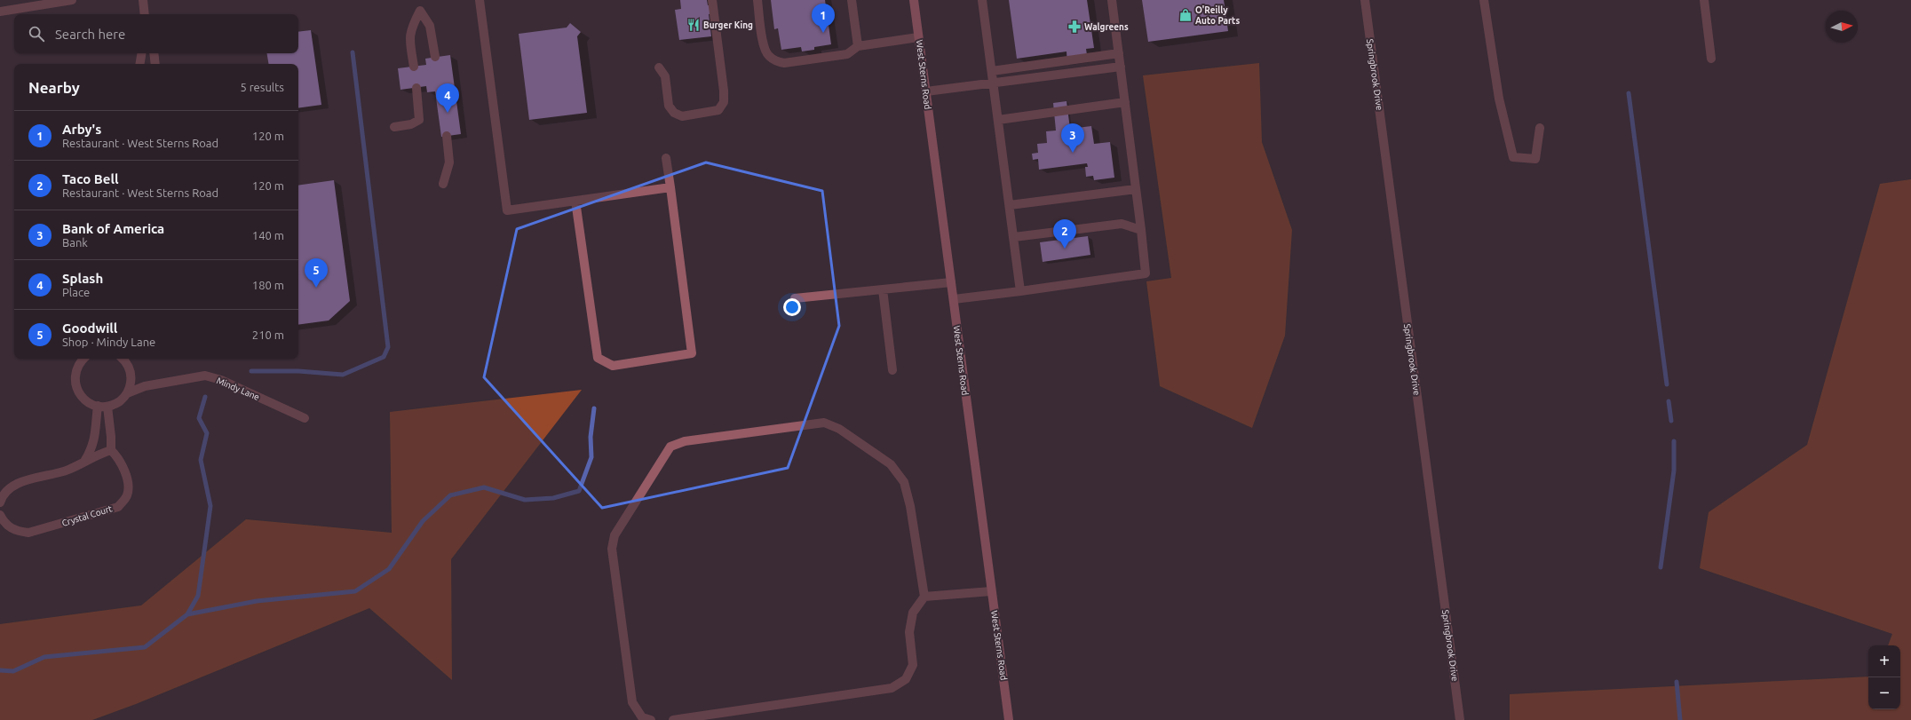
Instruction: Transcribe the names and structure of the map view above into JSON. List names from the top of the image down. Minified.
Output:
{"streets":{"main road":["West Sterns Road"],"street":["Springbrook Drive","Mindy Lane","Crystal Court"]},"places":{"shop":["O'Reilly Auto Parts"],"restaurant":["Burger King"],"pharmacy":["Walgreens"]},"north":"right","page":{"pins":["1","4","3","2","5"],"search":"Search here","heading":["Nearby","5 results"],"list":[{"mark":"1","name":"Arby's","note":"Restaurant · West Sterns Road","value":"120 m"},{"mark":"2","name":"Taco Bell","note":"Restaurant · West Sterns Road","value":"120 m"},{"mark":"3","name":"Bank of America","note":"Bank","value":"140 m"},{"mark":"4","name":"Splash","note":"Place","value":"180 m"},{"mark":"5","name":"Goodwill","note":"Shop · Mindy Lane","value":"210 m"}],"map_buttons":["+","−"]}}
